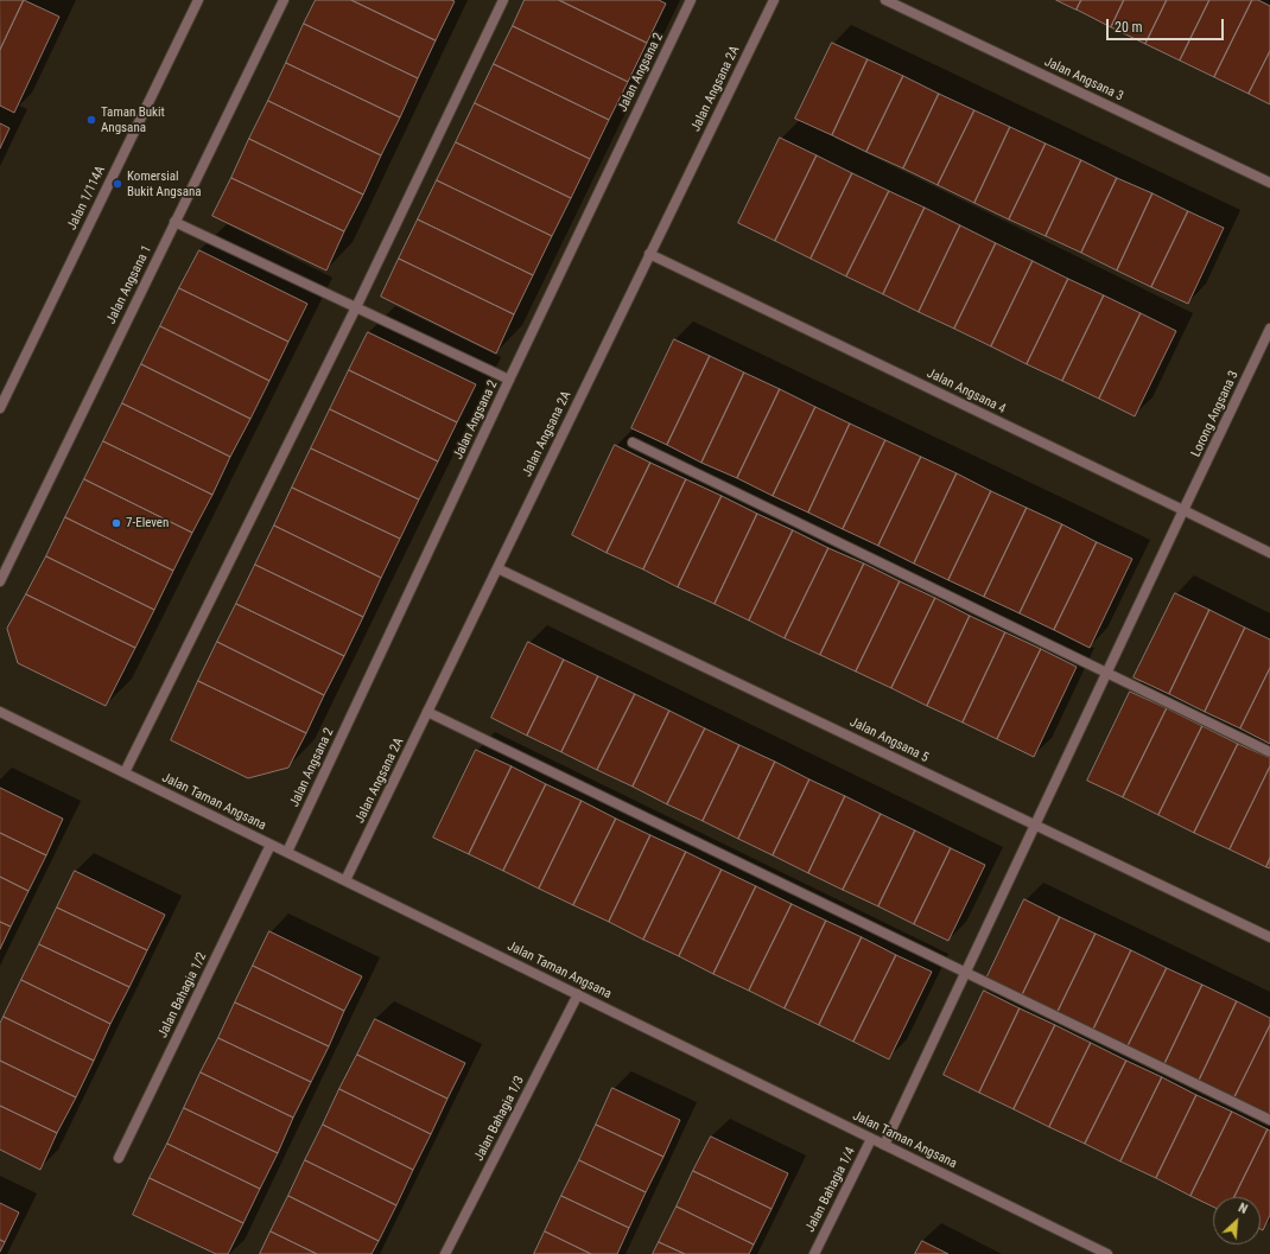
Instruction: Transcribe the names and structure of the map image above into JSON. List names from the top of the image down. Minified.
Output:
{"streets":{"street":["Jalan Angsana 2","Jalan Angsana 3","Jalan Angsana 2A","Jalan 1/114A","Jalan Angsana 1","Jalan Angsana 4","Lorong Angsana 3","Jalan Angsana 5","Jalan Taman Angsana","Jalan Bahagia 1/2","Jalan Bahagia 1/3","Jalan Bahagia 1/4"]},"crossings":[["Jalan Angsana 2","Jalan Taman Angsana"],["Jalan Angsana 2A","Jalan Angsana 4"],["Jalan Angsana 2A","Jalan Angsana 5"],["Jalan Angsana 2A","Jalan Taman Angsana"],["Jalan Angsana 4","Lorong Angsana 3"],["Lorong Angsana 3","Jalan Angsana 5"],["Lorong Angsana 3","Jalan Taman Angsana"],["Jalan Taman Angsana","Jalan Bahagia 1/2"],["Jalan Taman Angsana","Jalan Bahagia 1/3"],["Jalan Taman Angsana","Jalan Bahagia 1/4"]],"places":["Taman Bukit Angsana","Komersial Bukit Angsana","7-Eleven"],"scale_bar":"20 m","north":"top right"}
